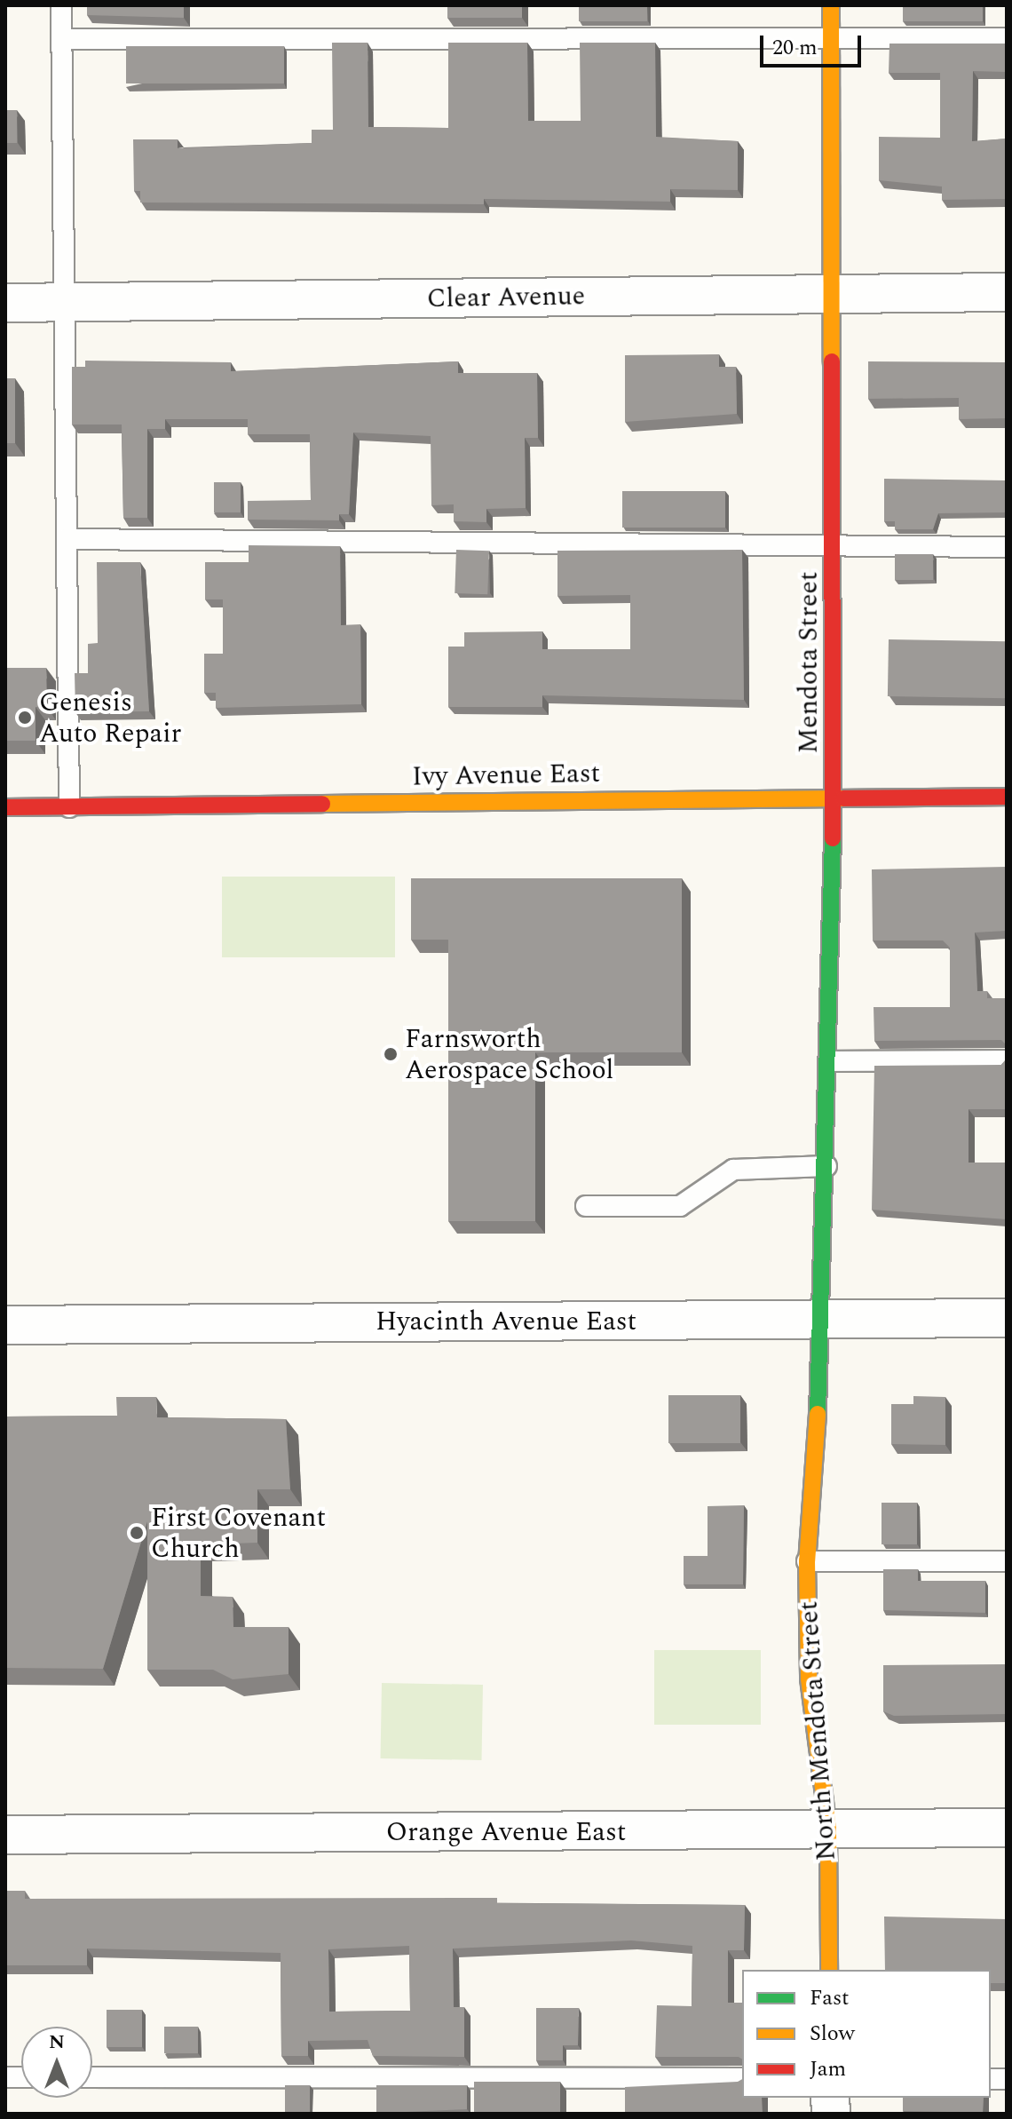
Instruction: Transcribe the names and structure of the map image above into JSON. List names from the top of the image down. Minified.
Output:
{"streets":{"street":["Clear Avenue","Mendota Street","Ivy Avenue East","Hyacinth Avenue East","North Mendota Street","Orange Avenue East"]},"crossings":[["Clear Avenue","Mendota Street"],["Mendota Street","Ivy Avenue East"],["Mendota Street","Hyacinth Avenue East"],["Mendota Street","North Mendota Street"],["Hyacinth Avenue East","North Mendota Street"],["North Mendota Street","Orange Avenue East"]],"places":["Genesis Auto Repair","Farnsworth Aerospace School","First Covenant Church"],"legend":["Fast","Slow","Jam"],"scale_bar":"20 m","north":"top"}
